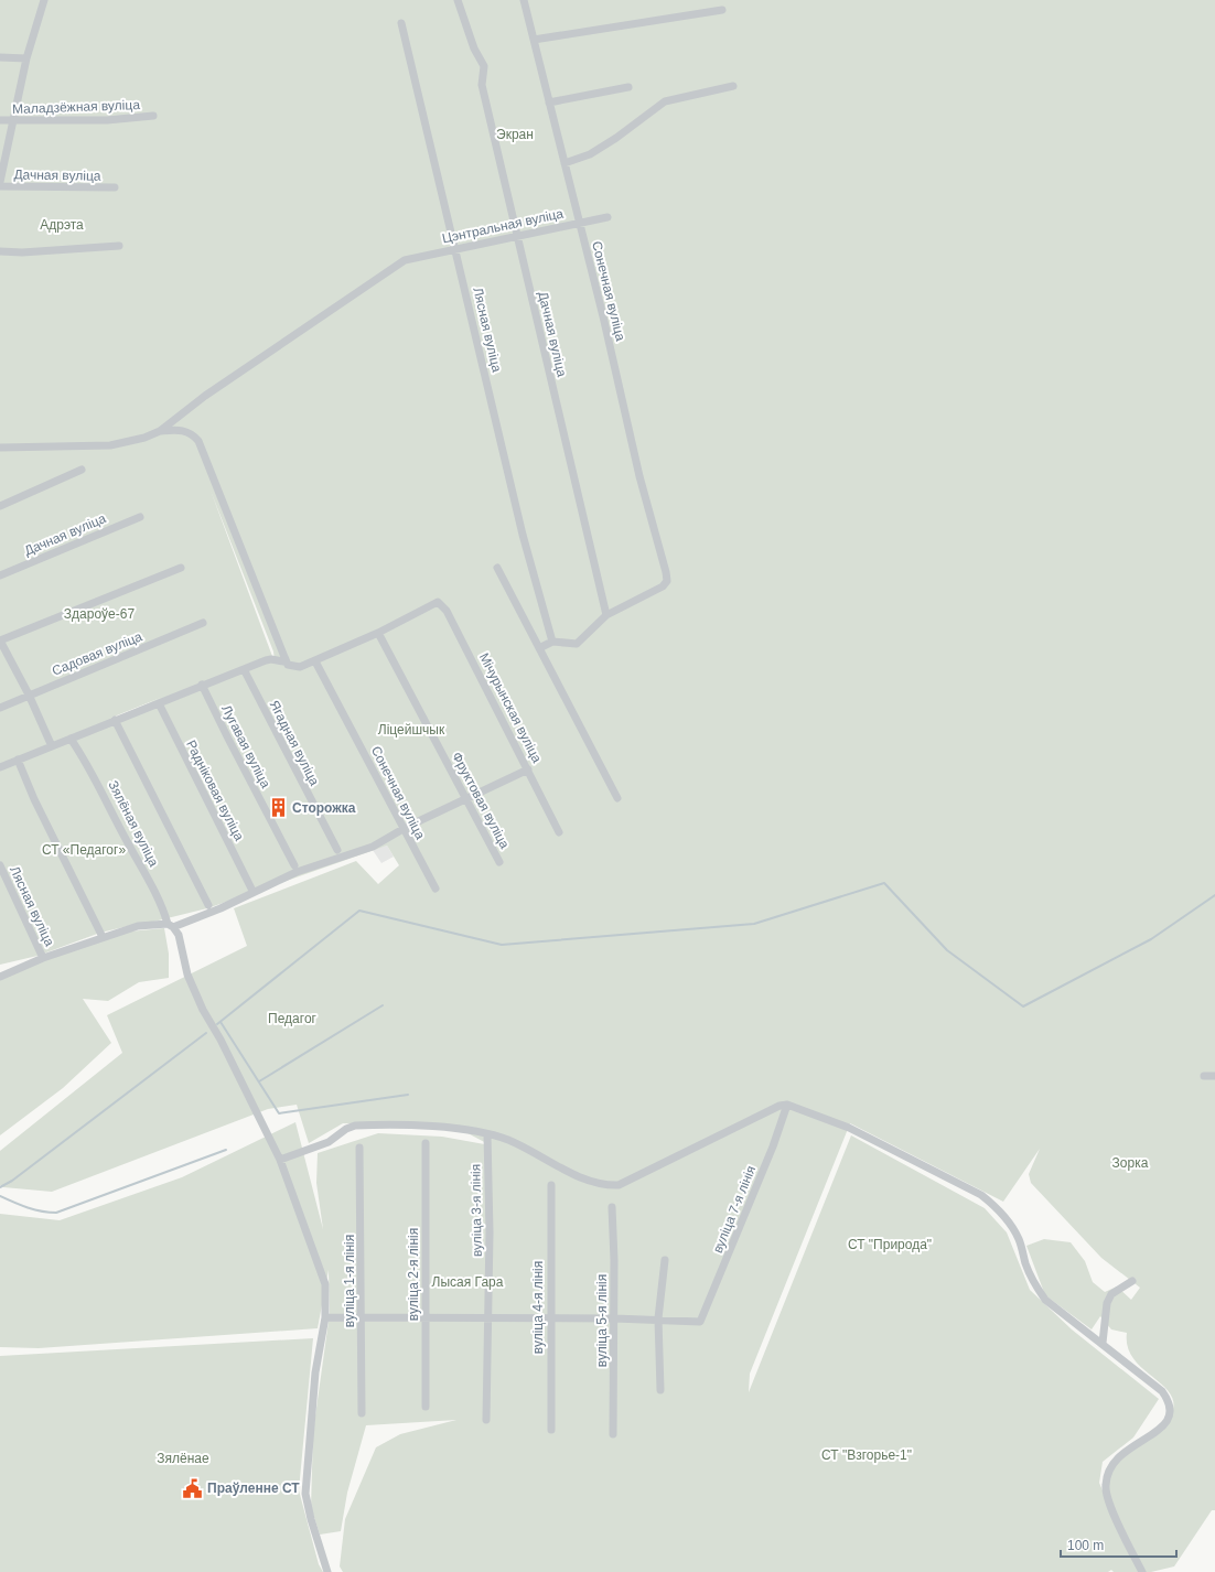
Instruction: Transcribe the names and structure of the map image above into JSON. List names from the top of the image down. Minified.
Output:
{"streets":{"street":["Маладзёжная вуліца","Дачная вуліца","Цэнтральная вуліца","Сонечная вуліца","Лясная вуліца","Садовая вуліца","Мічурынская вуліца","Ягадная вуліца","Лугавая вуліца","Радніковая вуліца","Фруктовая вуліца","Зялёная вуліца","вуліца 7-я лінія","вуліца 3-я лінія","вуліца 2-я лінія","вуліца 1-я лінія","вуліца 4-я лінія","вуліца 5-я лінія"]},"crossings":[["Дачная вуліца","Цэнтральная вуліца"],["Дачная вуліца","Сонечная вуліца"],["Цэнтральная вуліца","Сонечная вуліца"],["Цэнтральная вуліца","Лясная вуліца"],["Мічурынская вуліца","Фруктовая вуліца"]],"parks":["Экран","Адрэта","Здароўе-67","Ліцейшчык","СТ «Педагог»","Педагог","Зорка","СТ \"Природа\"","Лысая Гара","СТ \"Взгорье-1\"","Зялёнае"],"places":{"building":["Сторожка"],"public building":["Праўленне СТ"]},"scale_bar":"100 m"}
